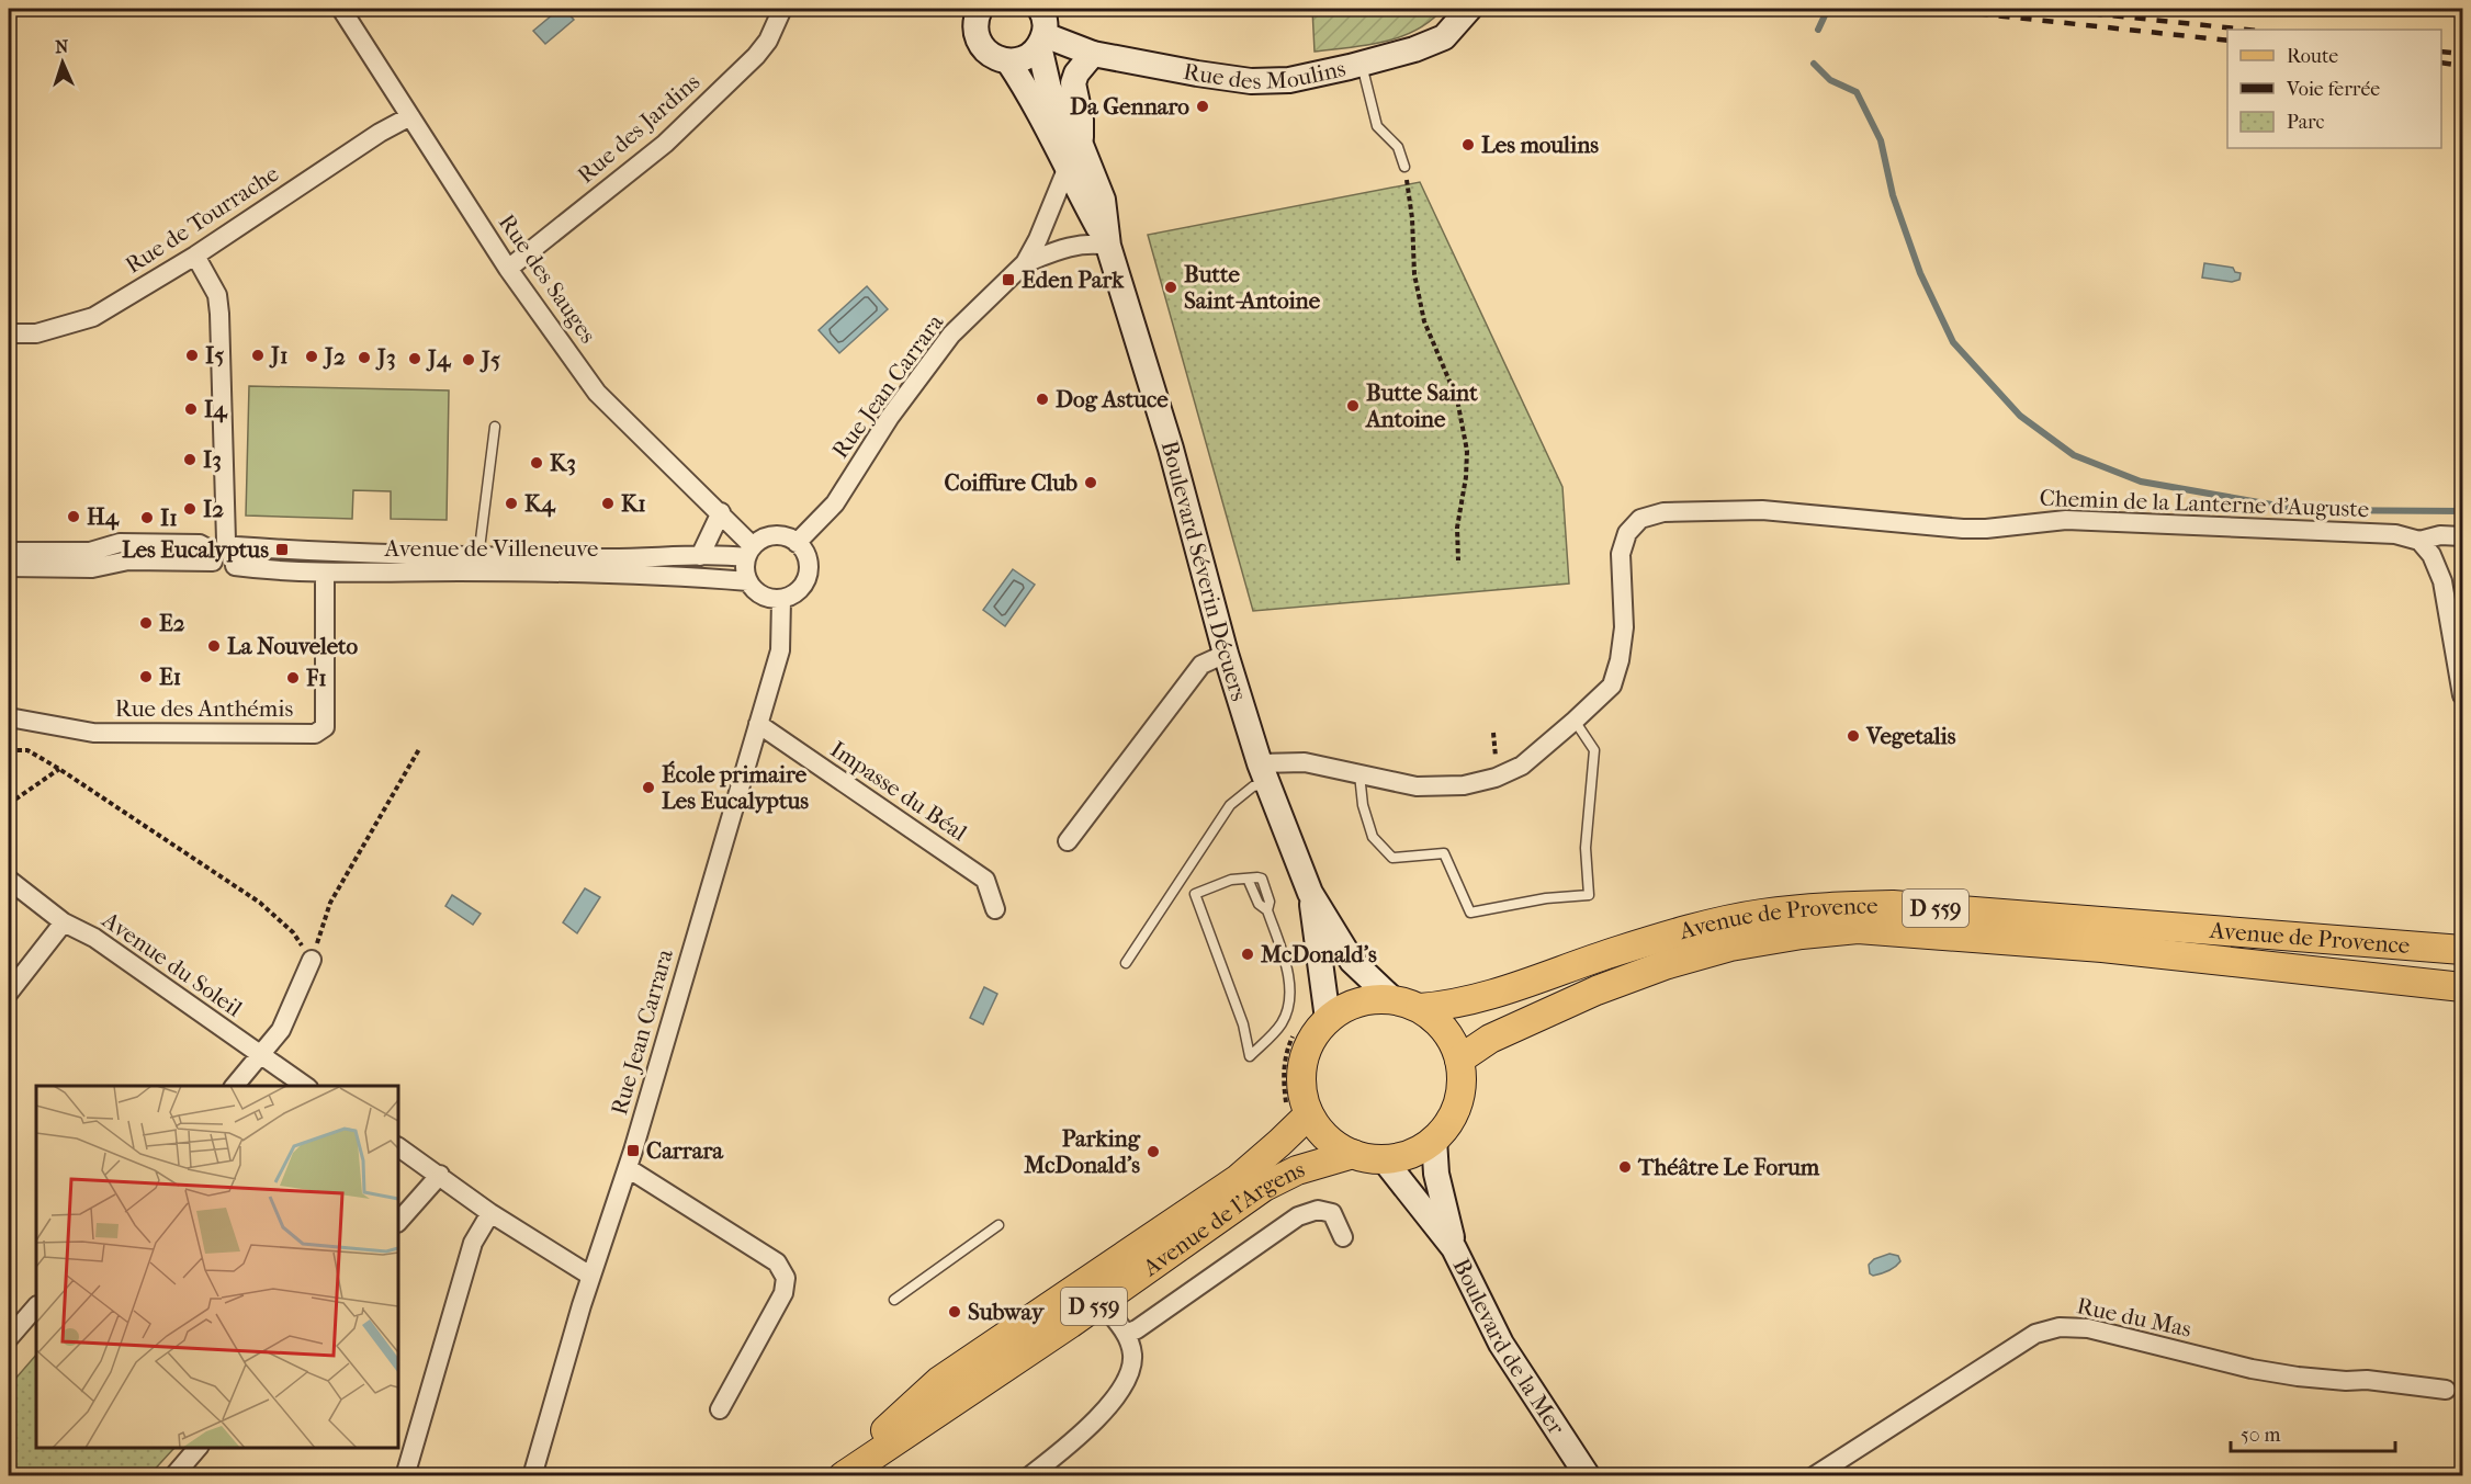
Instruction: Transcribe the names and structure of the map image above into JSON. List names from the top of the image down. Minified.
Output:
{"streets":{"main road":["D 559","Avenue de Provence","Avenue de l'Argens"],"street":["Rue des Moulins","Rue des Jardins","Rue de Tourrache","Rue des Sauges","Rue Jean Carrara","Chemin de la Lanterne d'Auguste","Avenue de Villeneuve","Boulevard Séverin Décuers","Rue des Anthémis","Impasse du Béal","Avenue du Soleil","Rue du Mas","Boulevard de la Mer"]},"crossings":[["Rue des Moulins","Boulevard Séverin Décuers"],["Rue des Jardins","Rue des Sauges"],["Rue de Tourrache","Rue des Sauges"],["Rue des Sauges","Rue Jean Carrara"],["Rue des Sauges","Avenue de Villeneuve"],["Rue Jean Carrara","Avenue de Villeneuve"],["Rue Jean Carrara","Boulevard Séverin Décuers"],["Rue Jean Carrara","Impasse du Béal"],["Chemin de la Lanterne d'Auguste","Boulevard Séverin Décuers"],["Avenue de Villeneuve","Rue des Anthémis"],["Boulevard Séverin Décuers","Avenue de Provence"],["Boulevard Séverin Décuers","Avenue de l'Argens"],["Boulevard Séverin Décuers","Boulevard de la Mer"],["Avenue de Provence","Avenue de l'Argens"],["Avenue de Provence","Boulevard de la Mer"],["Avenue de l'Argens","Boulevard de la Mer"]],"places":{"other":["Da Gennaro","Les moulins","Butte Saint-Antoine","I5","J1","J2","J3","J4","J5","Dog Astuce","Butte Saint Antoine","I4","I3","K3","Coiffure Club","K4","K1","I2","H4","I1","E2","La Nouveleto","E1","F1","Vegetalis","École primaire Les Eucalyptus","McDonald's","Parking McDonald's","Théâtre Le Forum","Subway"],"transit":["Eden Park","Les Eucalyptus","Carrara"]},"legend":["Route","Voie ferrée","Parc"],"scale_bar":"50 m","north":"top"}
